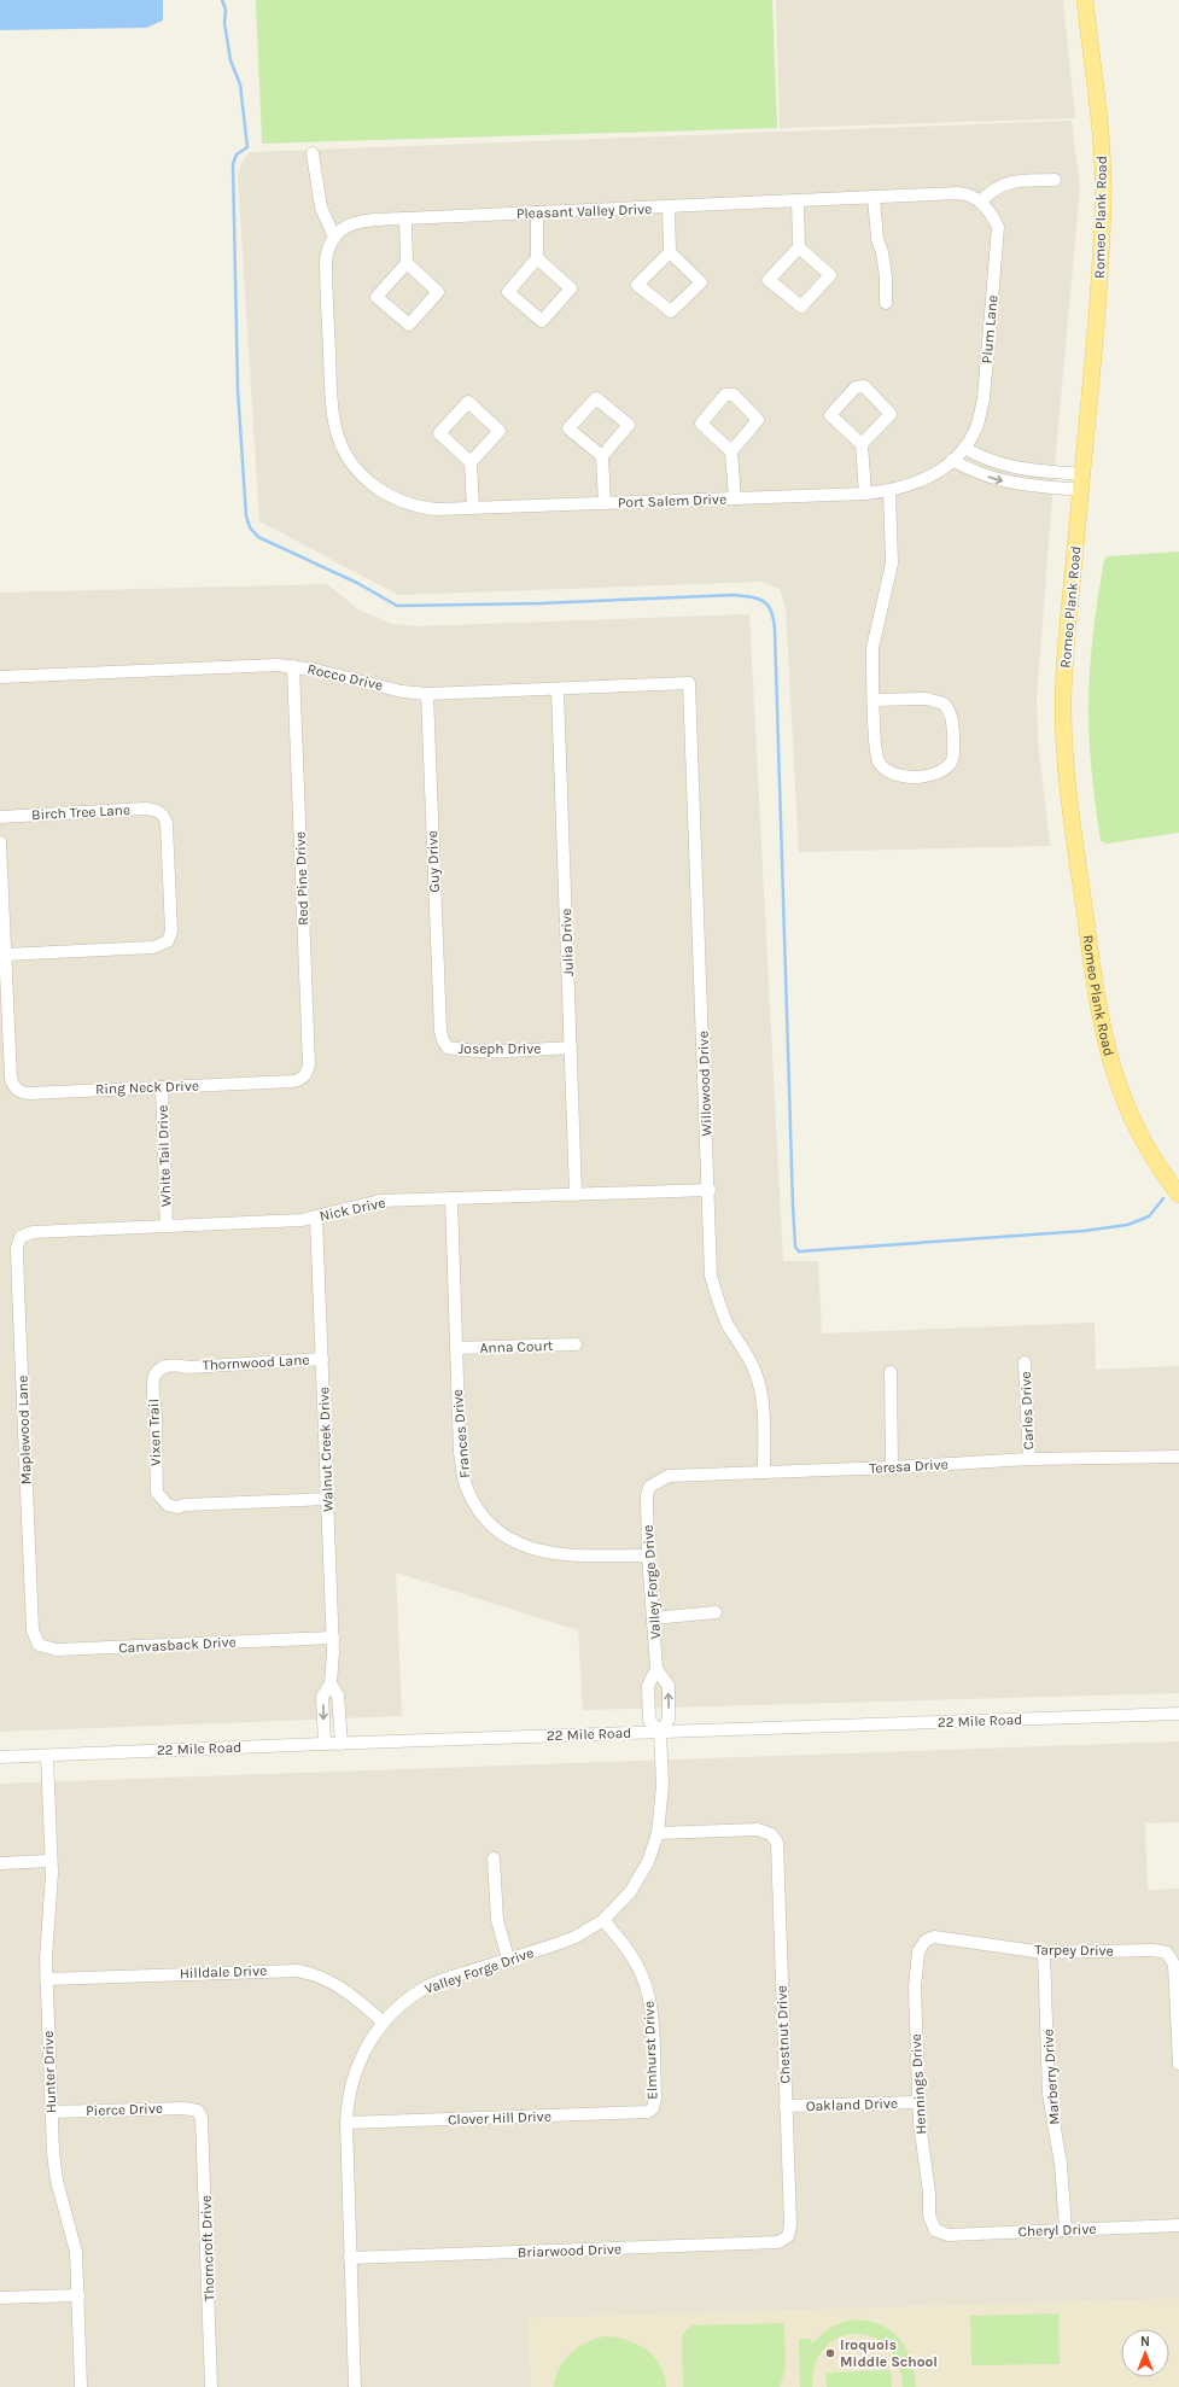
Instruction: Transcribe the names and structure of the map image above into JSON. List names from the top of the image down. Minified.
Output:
{"streets":{"main road":["Romeo Plank Road"],"street":["Pleasant Valley Drive","Plum Lane","Port Salem Drive","Rocco Drive","Birch Tree Lane","Guy Drive","Red Pine Drive","Julia Drive","Joseph Drive","Willowood Drive","Ring Neck Drive","White Tail Drive","Nick Drive","Anna Court","Thornwood Lane","Carles Drive","Maplewood Lane","Vixen Trail","Frances Drive","Walnut Creek Drive","Teresa Drive","Valley Forge Drive","Canvasback Drive","22 Mile Road","Tarpey Drive","Hilldale Drive","Chestnut Drive","Elmhurst Drive","Hunter Drive","Marberry Drive","Hennings Drive","Oakland Drive","Pierce Drive","Clover Hill Drive","Cheryl Drive","Thorncroft Drive","Briarwood Drive"]},"crossings":[["Pleasant Valley Drive","Plum Lane"],["Pleasant Valley Drive","Port Salem Drive"],["Plum Lane","Port Salem Drive"],["Rocco Drive","Guy Drive"],["Rocco Drive","Red Pine Drive"],["Rocco Drive","Julia Drive"],["Rocco Drive","Willowood Drive"],["Birch Tree Lane","Ring Neck Drive"],["Guy Drive","Joseph Drive"],["Red Pine Drive","Ring Neck Drive"],["Julia Drive","Joseph Drive"],["Julia Drive","Nick Drive"],["Willowood Drive","Nick Drive"],["Willowood Drive","Teresa Drive"],["Ring Neck Drive","White Tail Drive"],["White Tail Drive","Nick Drive"],["Nick Drive","Maplewood Lane"],["Nick Drive","Frances Drive"],["Nick Drive","Walnut Creek Drive"],["Anna Court","Frances Drive"],["Thornwood Lane","Vixen Trail"],["Thornwood Lane","Walnut Creek Drive"],["Carles Drive","Teresa Drive"],["Maplewood Lane","Canvasback Drive"],["Vixen Trail","Walnut Creek Drive"],["Frances Drive","Valley Forge Drive"],["Walnut Creek Drive","Canvasback Drive"],["Walnut Creek Drive","22 Mile Road"],["Teresa Drive","Valley Forge Drive"],["Valley Forge Drive","22 Mile Road"],["Valley Forge Drive","Hilldale Drive"],["Valley Forge Drive","Chestnut Drive"],["Valley Forge Drive","Elmhurst Drive"],["Valley Forge Drive","Clover Hill Drive"],["Valley Forge Drive","Briarwood Drive"],["22 Mile Road","Hunter Drive"],["Tarpey Drive","Marberry Drive"],["Tarpey Drive","Hennings Drive"],["Hilldale Drive","Hunter Drive"],["Chestnut Drive","Oakland Drive"],["Chestnut Drive","Briarwood Drive"],["Elmhurst Drive","Clover Hill Drive"],["Hunter Drive","Pierce Drive"],["Marberry Drive","Cheryl Drive"],["Hennings Drive","Oakland Drive"],["Hennings Drive","Cheryl Drive"],["Pierce Drive","Thorncroft Drive"]],"places":["Iroquois Middle School"],"north":"top"}
